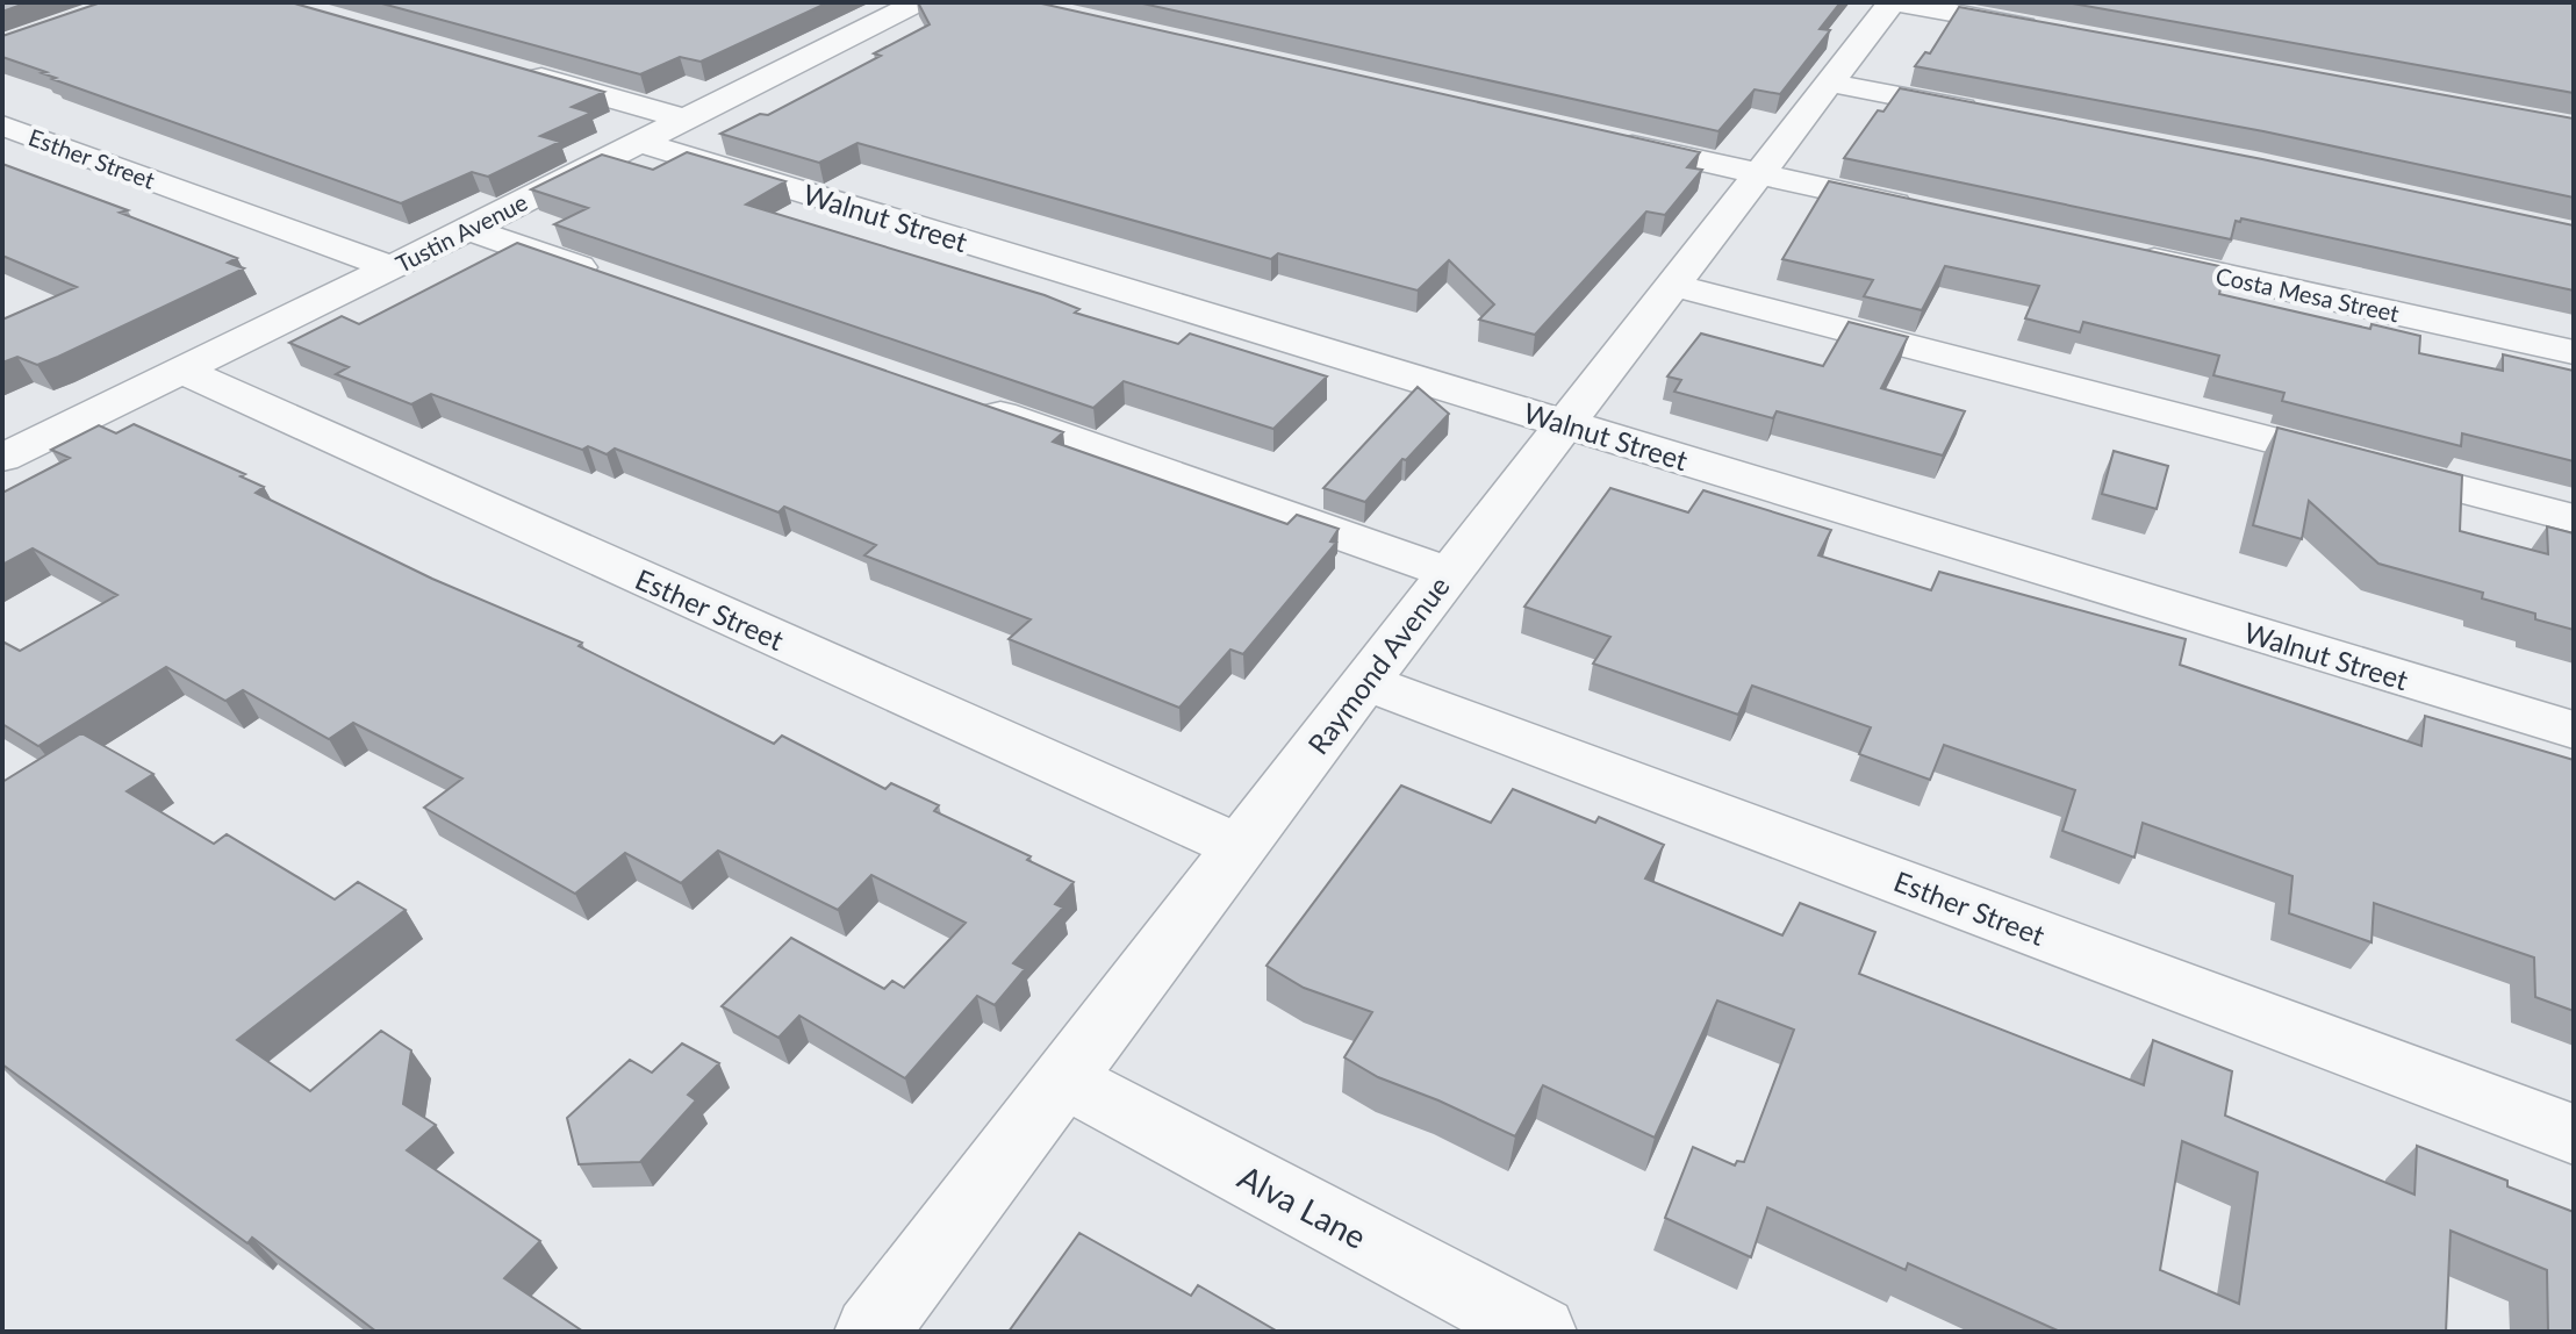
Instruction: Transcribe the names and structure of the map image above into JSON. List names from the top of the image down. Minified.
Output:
{"streets":{"street":["Esther Street","Walnut Street","Tustin Avenue","Costa Mesa Street","Raymond Avenue","Alva Lane"]},"crossings":[["Esther Street","Tustin Avenue"],["Esther Street","Raymond Avenue"],["Walnut Street","Tustin Avenue"],["Walnut Street","Raymond Avenue"],["Raymond Avenue","Alva Lane"]]}
